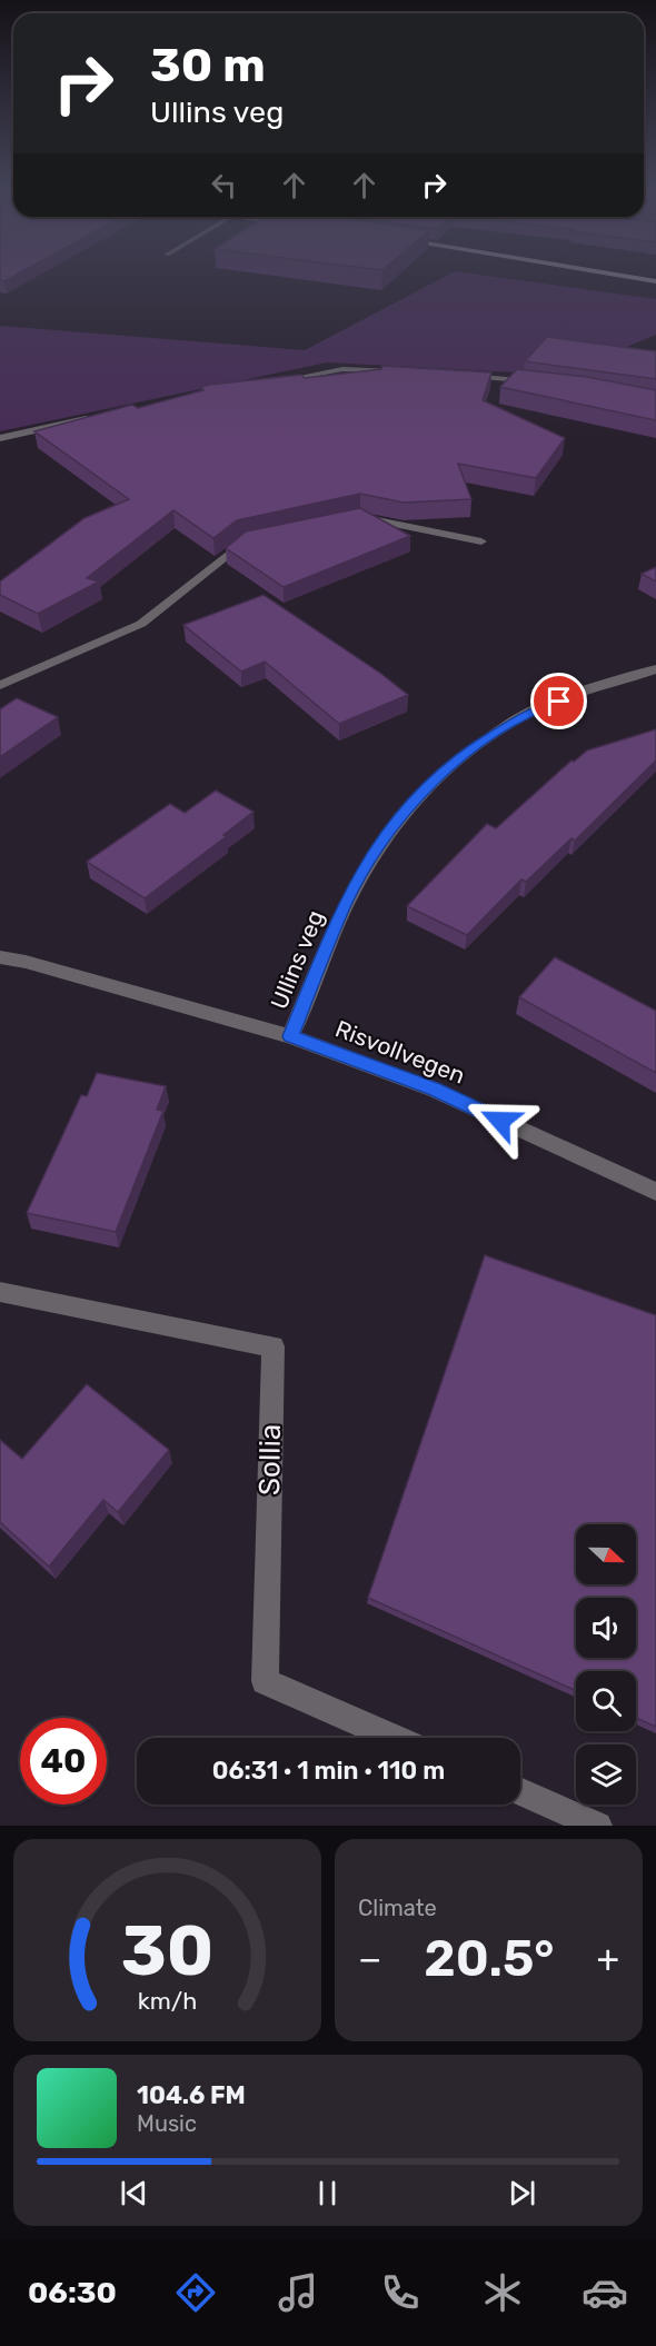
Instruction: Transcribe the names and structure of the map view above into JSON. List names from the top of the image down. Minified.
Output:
{"streets":{"street":["Ullins veg","Risvollvegen","Sollia"]},"crossings":[["Ullins veg","Risvollvegen"]],"north":"right","page":{"turn":["30 m","Ullins veg"],"limit":"40","trip":"06:31 · 1 min · 110 m","tile":"Climate","heat":["−","20.5°","+"],"song":["104.6 FM","Music"],"tabs":"06:30","gauge":["30","km/h"]}}
